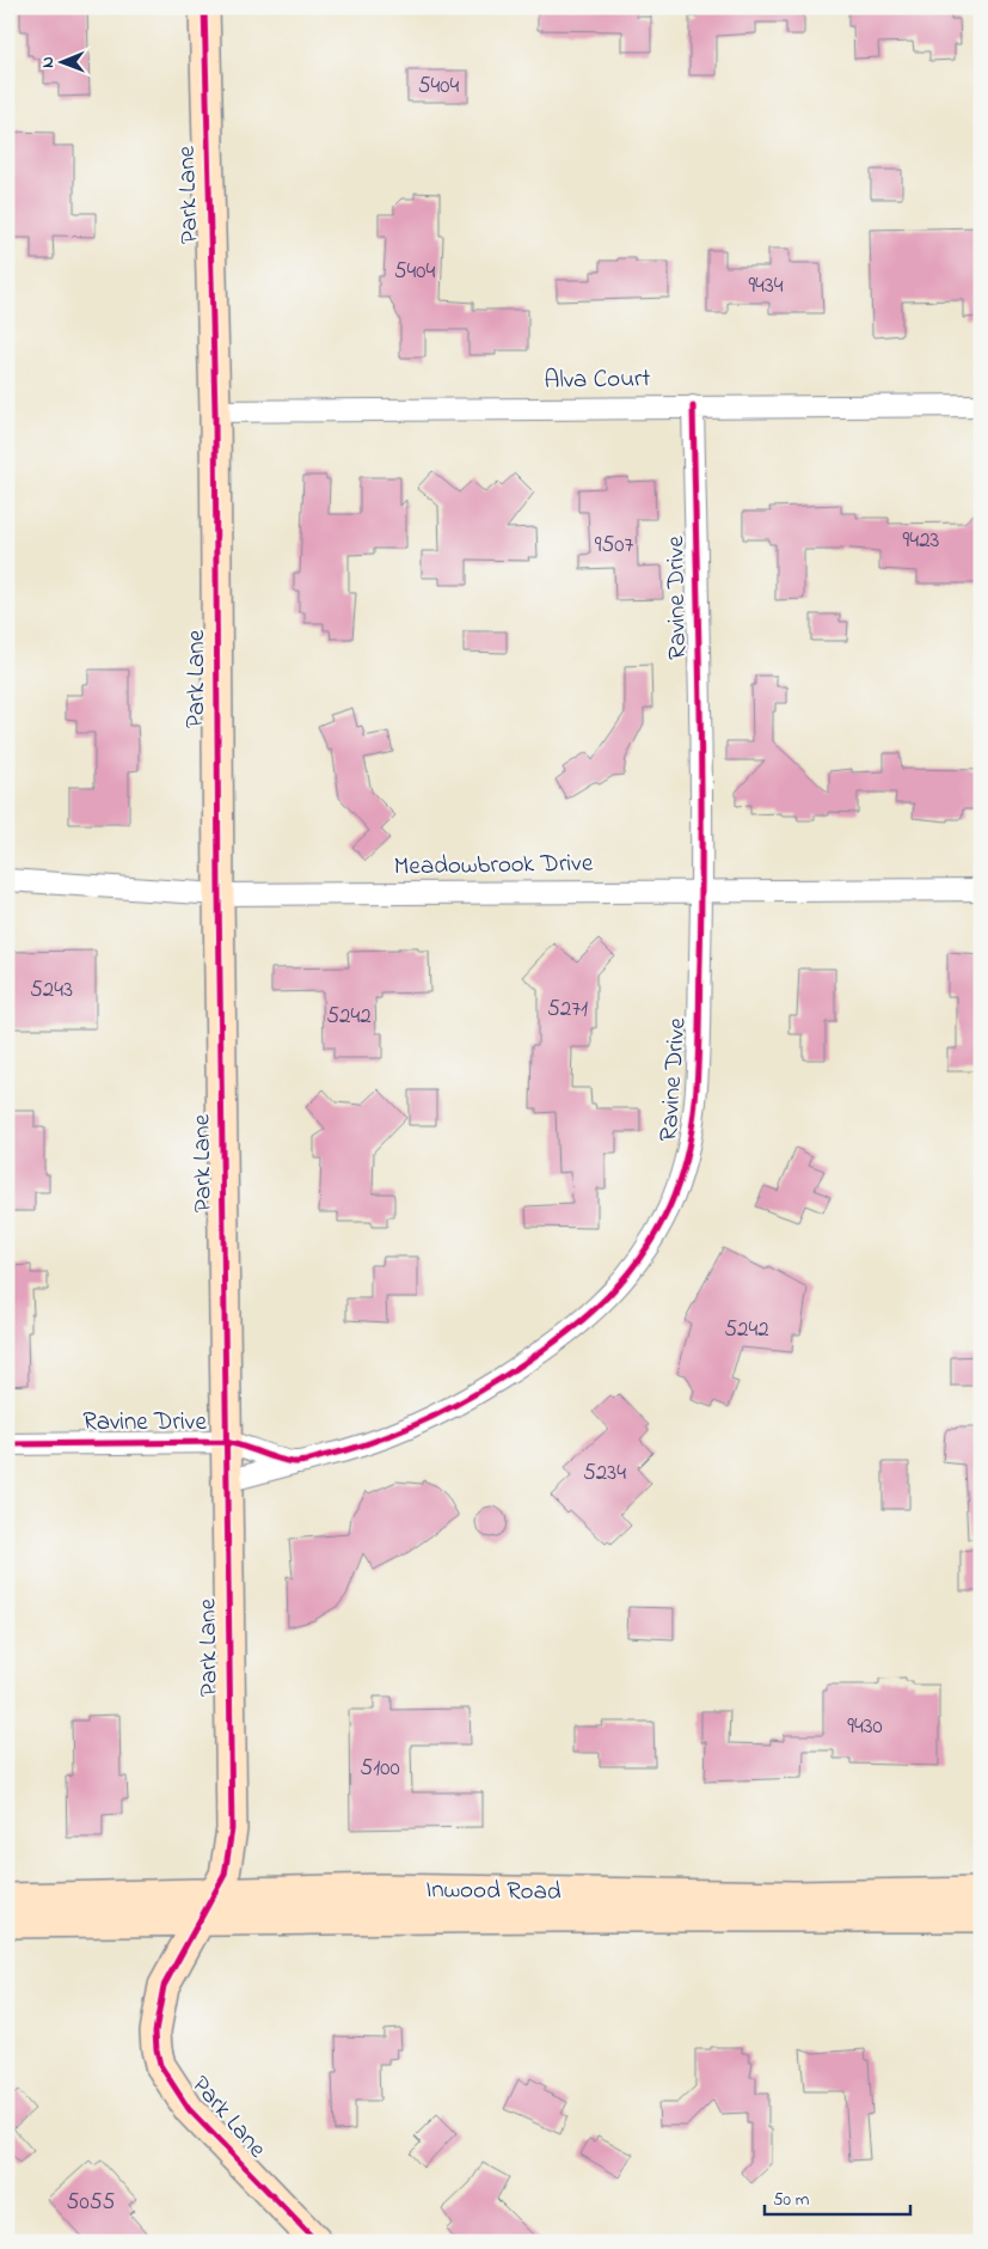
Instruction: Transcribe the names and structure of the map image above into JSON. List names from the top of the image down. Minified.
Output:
{"streets":{"street":["Park Lane","Alva Court","Ravine Drive","Meadowbrook Drive","Inwood Road"]},"crossings":[["Park Lane","Alva Court"],["Park Lane","Ravine Drive"],["Park Lane","Meadowbrook Drive"],["Park Lane","Inwood Road"],["Alva Court","Ravine Drive"],["Ravine Drive","Meadowbrook Drive"]],"house_numbers":["5404","5404","9434","9423","9507","5243","5271","5242","5242","5234","9430","5100","5055"],"scale_bar":"50 m","north":"left"}
